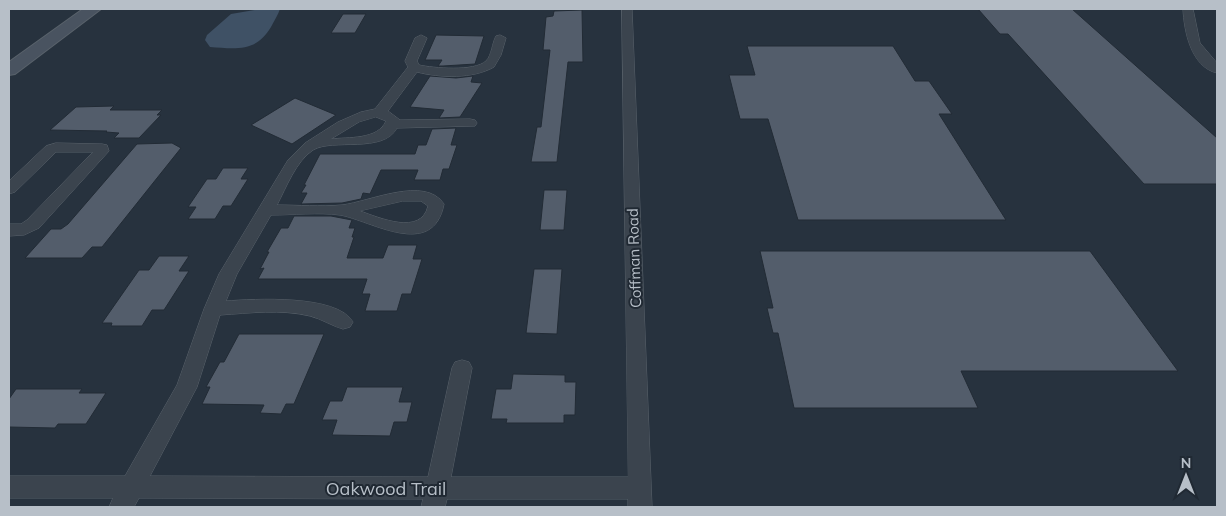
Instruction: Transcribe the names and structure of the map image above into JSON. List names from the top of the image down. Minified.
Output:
{"streets":{"street":["Coffman Road","Oakwood Trail"]},"crossings":[["Coffman Road","Oakwood Trail"]],"north":"top"}
